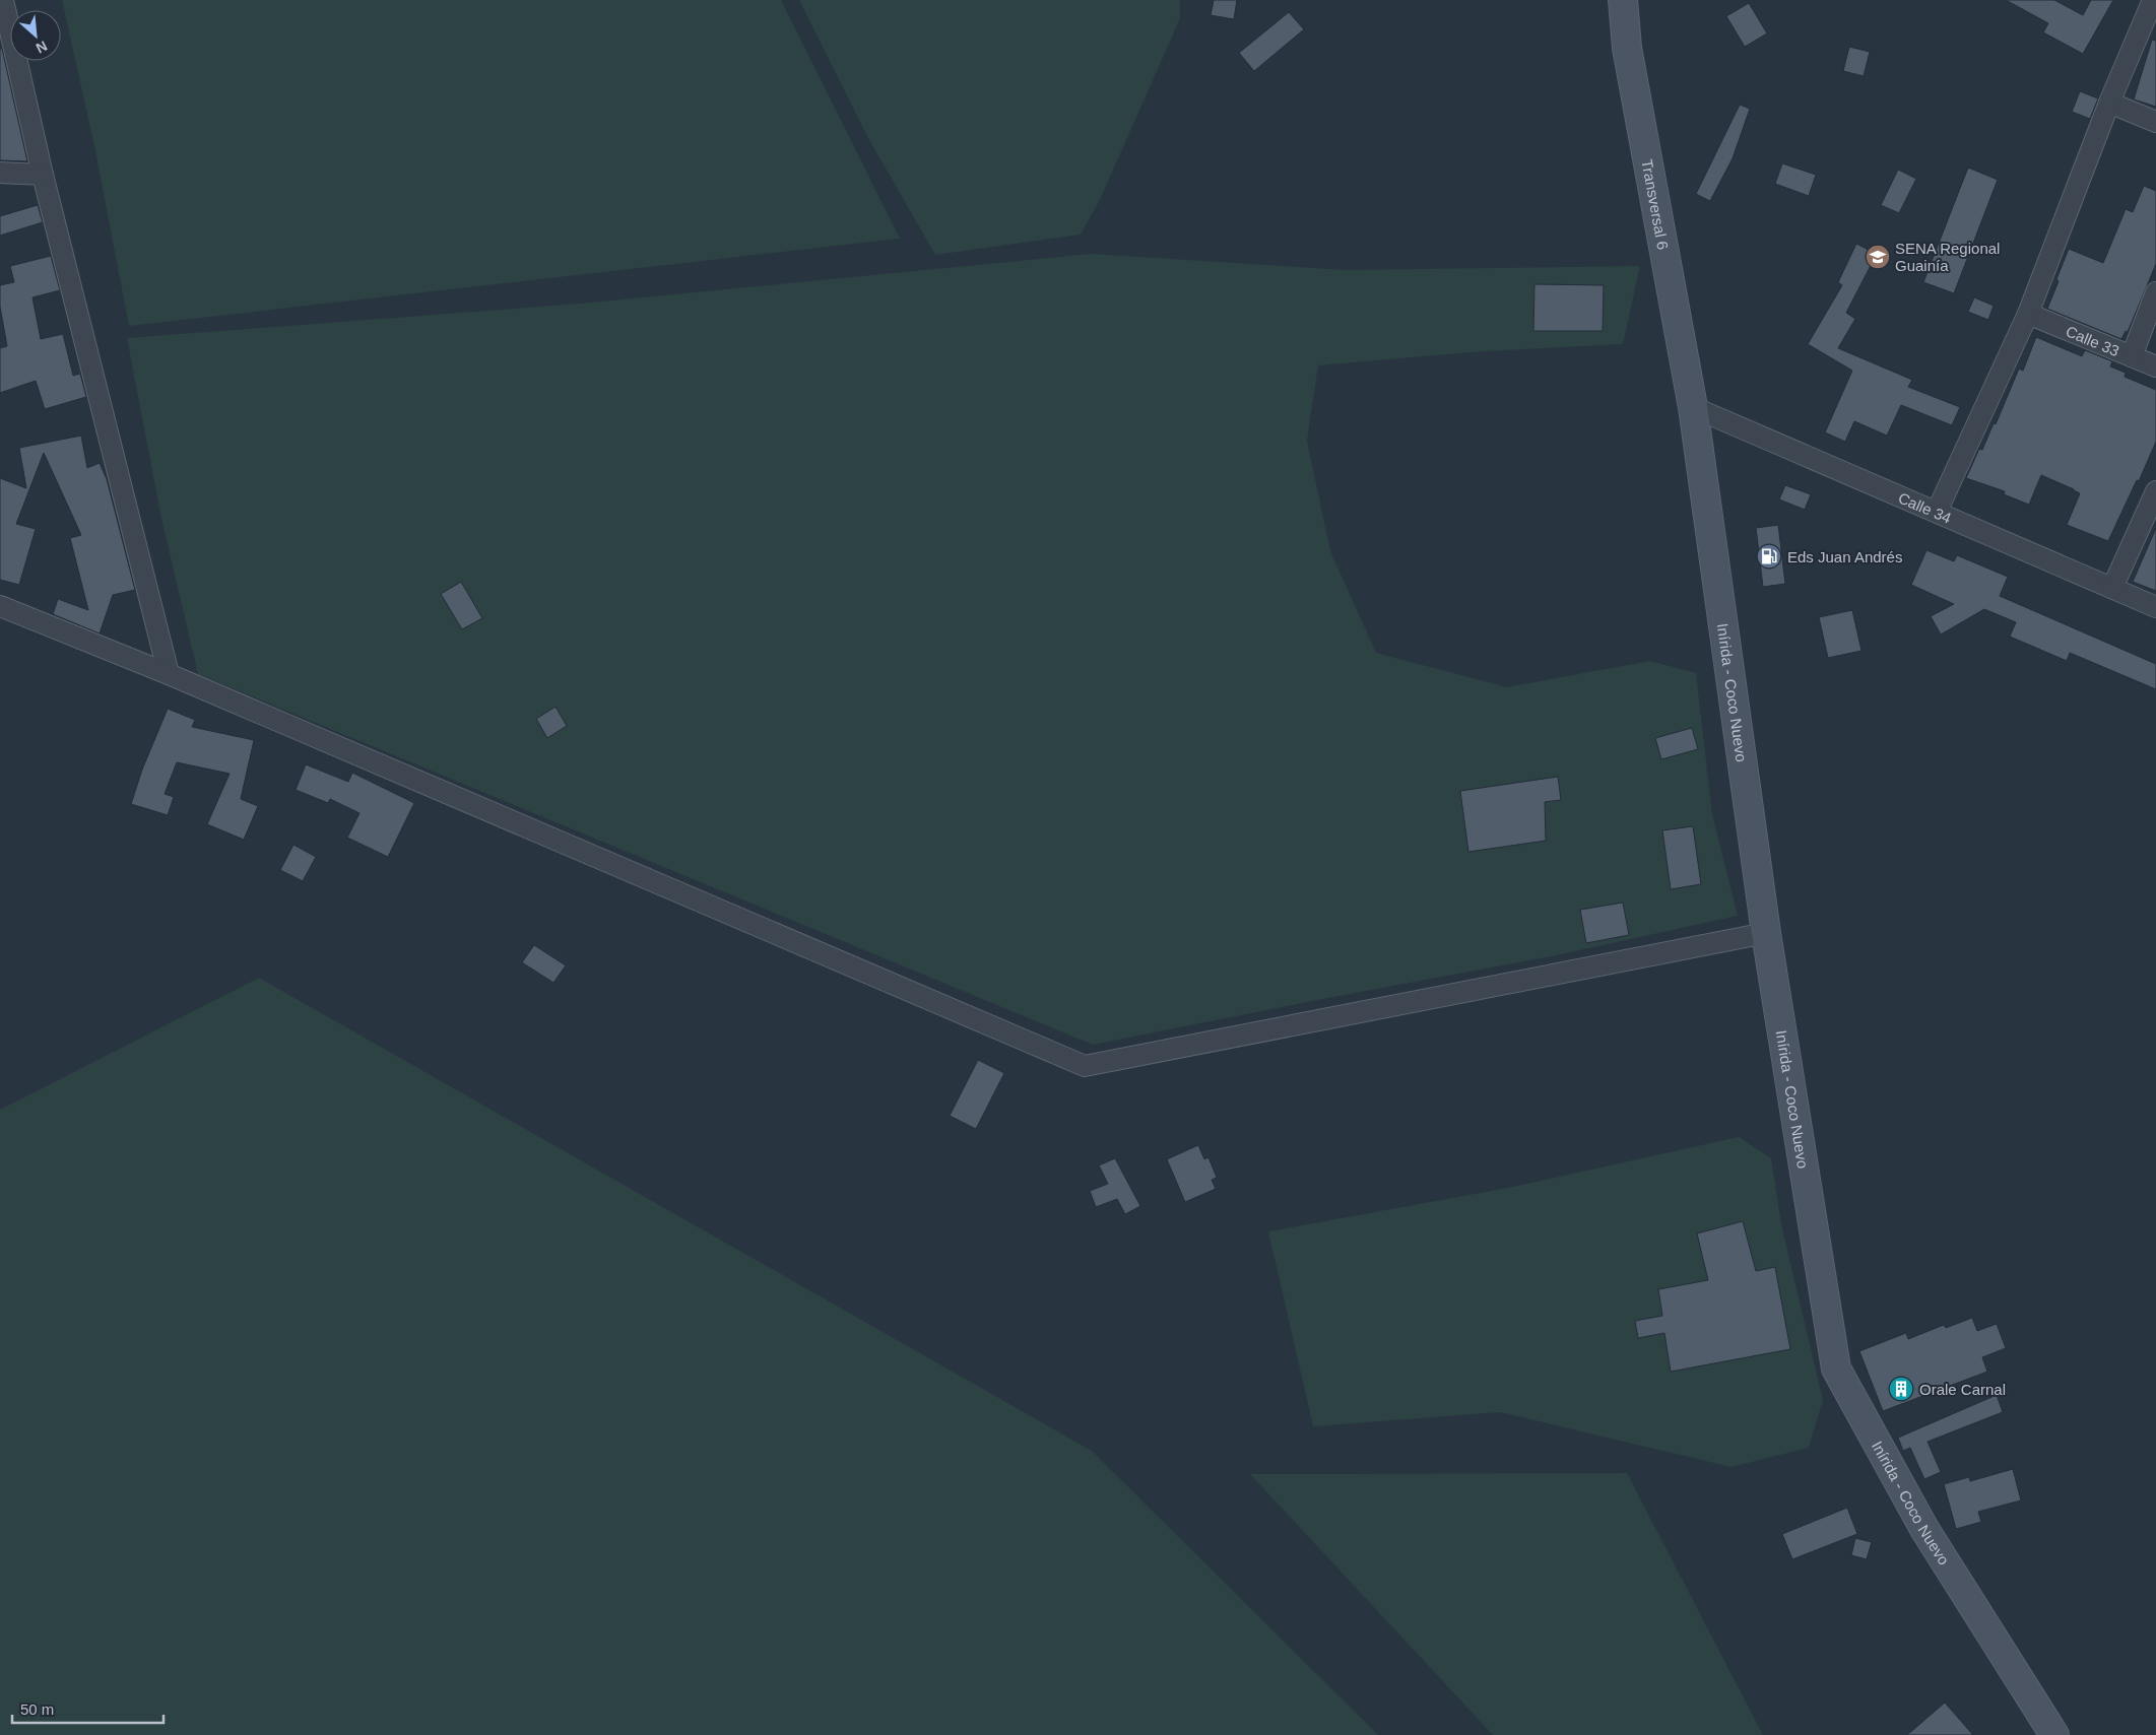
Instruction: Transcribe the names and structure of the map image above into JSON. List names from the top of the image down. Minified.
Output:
{"streets":{"street":["Transversal 6","Calle 33","Calle 34","Inírida - Coco Nuevo"]},"crossings":[["Transversal 6","Calle 34"],["Transversal 6","Inírida - Coco Nuevo"],["Calle 34","Inírida - Coco Nuevo"]],"places":{"school or university":["SENA Regional Guainía"],"fuel station":["Eds Juan Andrés"],"building":["Orale Carnal"]},"scale_bar":"50 m","north":"bottom right"}
